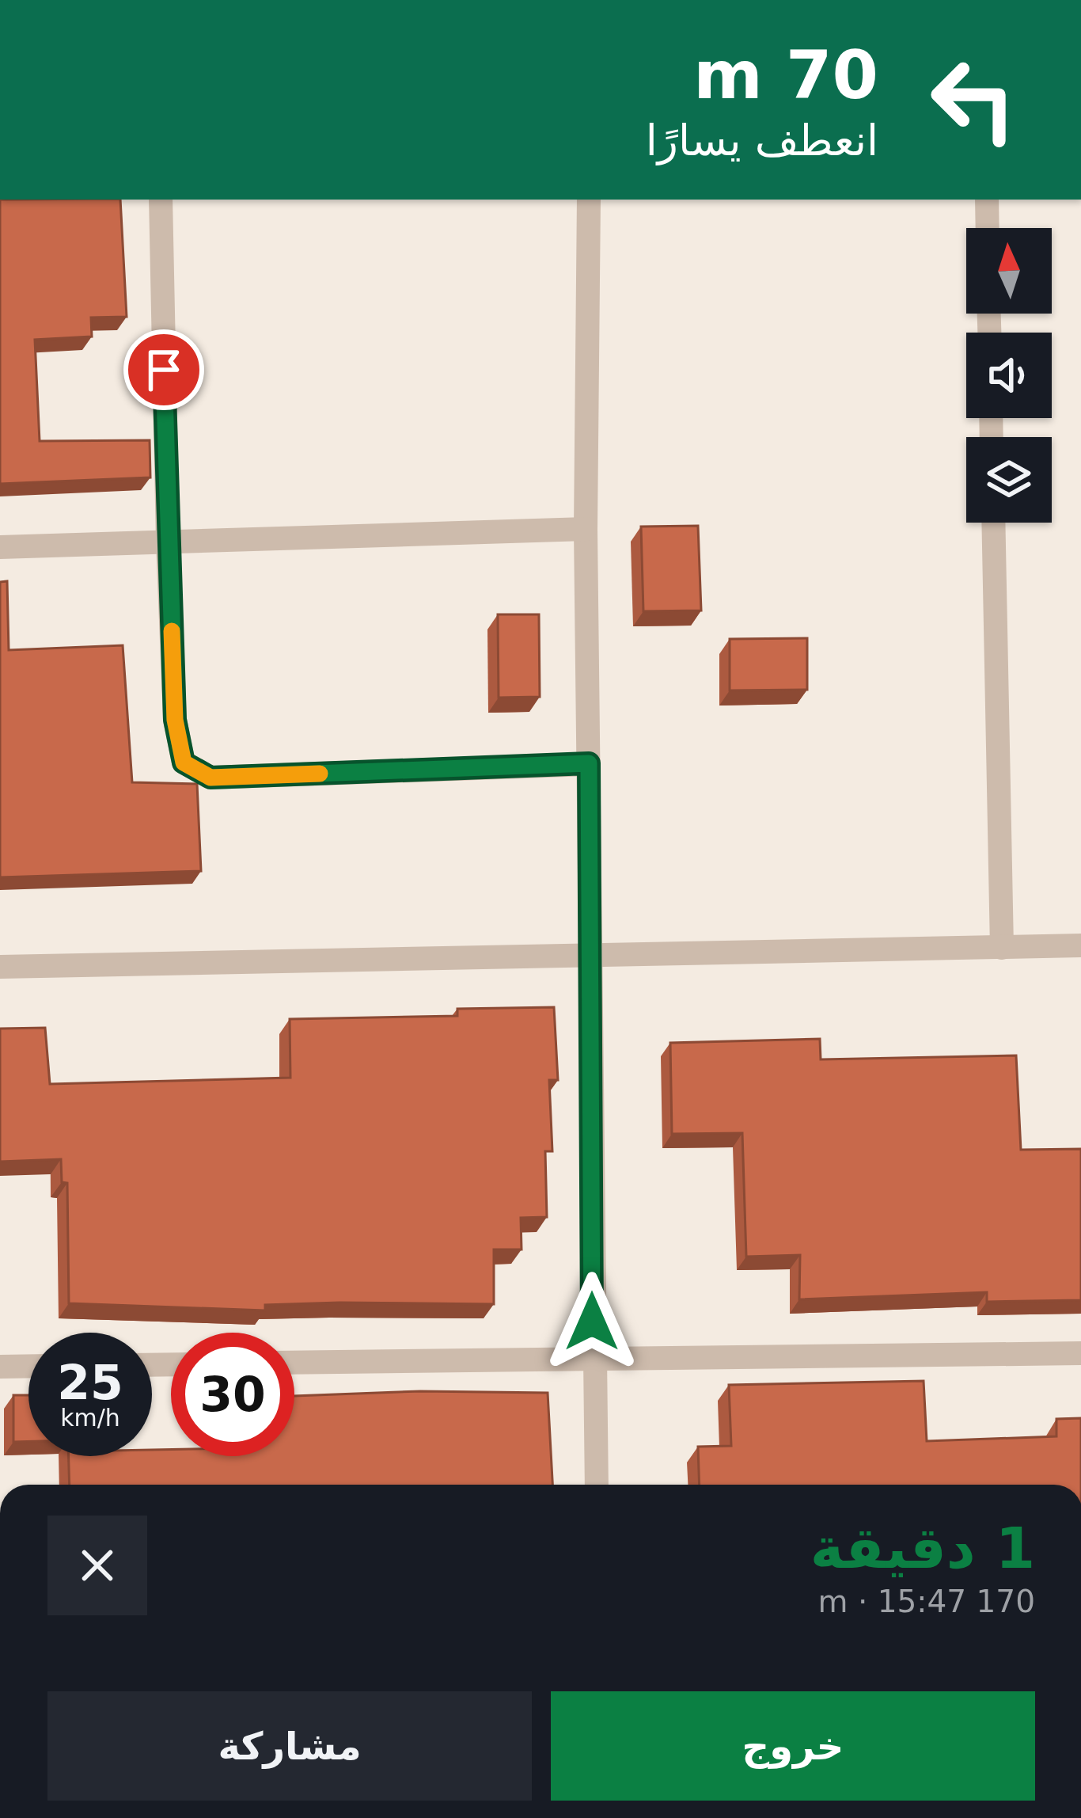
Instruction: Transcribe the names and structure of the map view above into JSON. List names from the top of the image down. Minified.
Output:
{"north":"top","page":{"turn":["70 m","انعطف يسارًا"],"speed":"25 km/h","limit":"30","heading":["1 دقيقة","170 m · 15:47"],"buttons":["خروج","مشاركة"]}}
